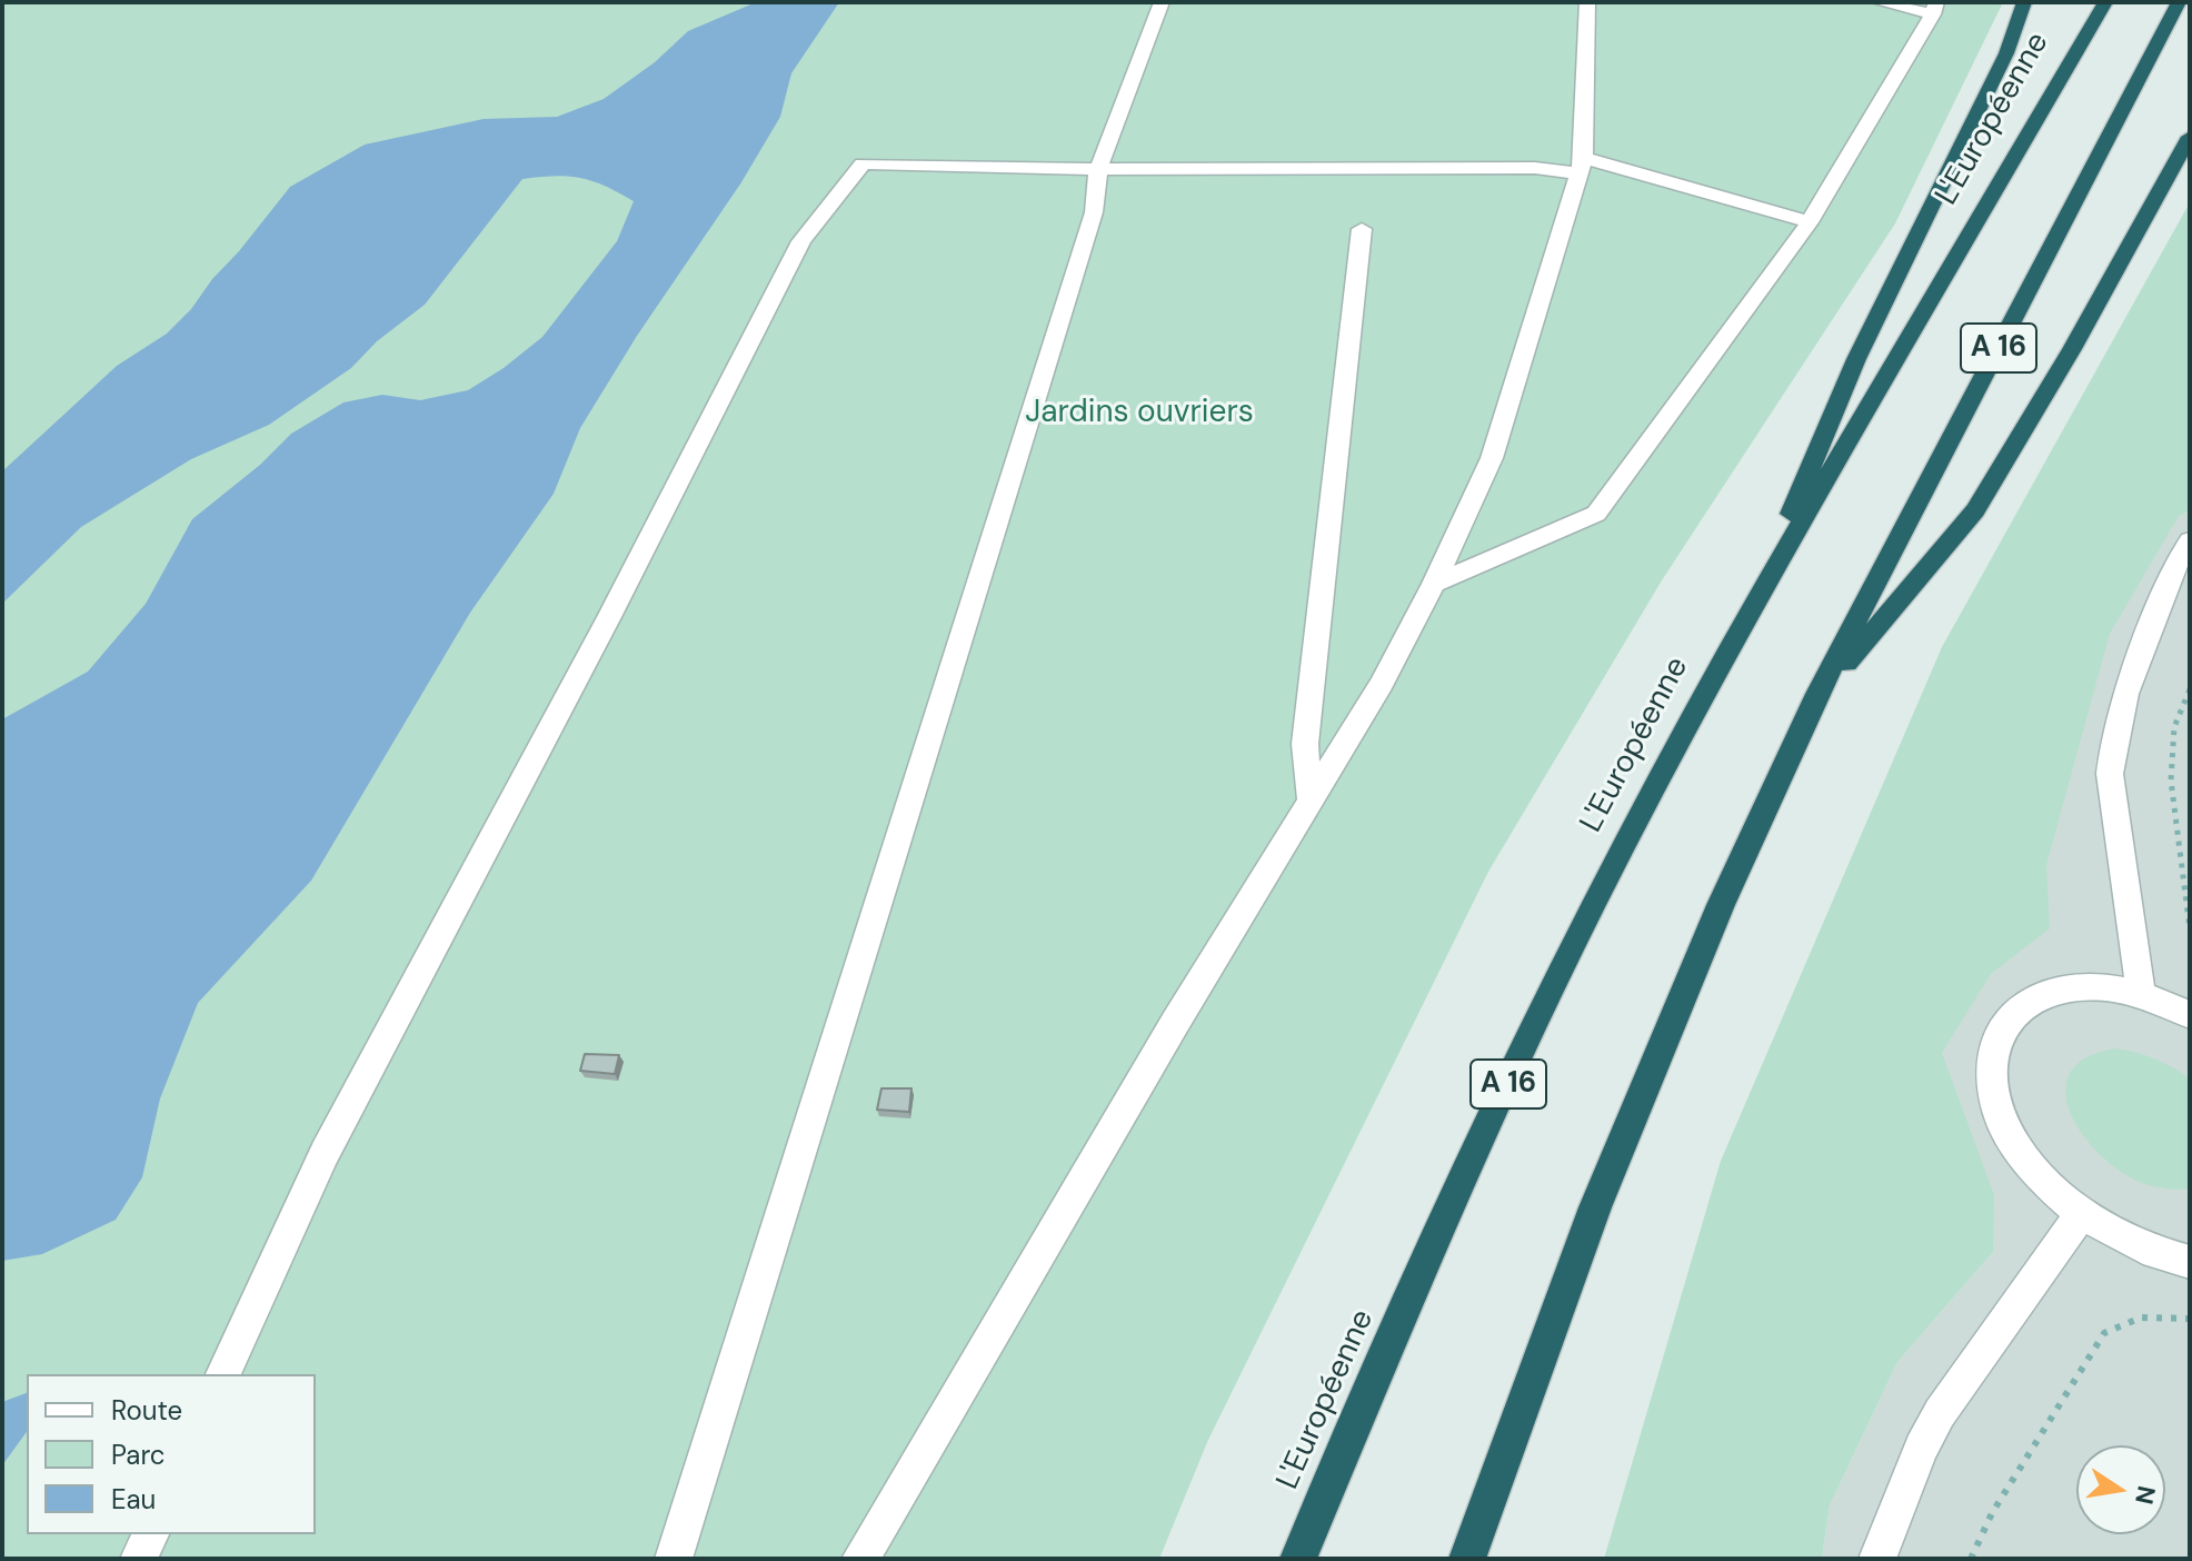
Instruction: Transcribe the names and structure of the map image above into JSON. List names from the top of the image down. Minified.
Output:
{"streets":{"highway":["L'Européenne","A 16"]},"parks":["Jardins ouvriers"],"legend":["Route","Parc","Eau"],"north":"right"}
